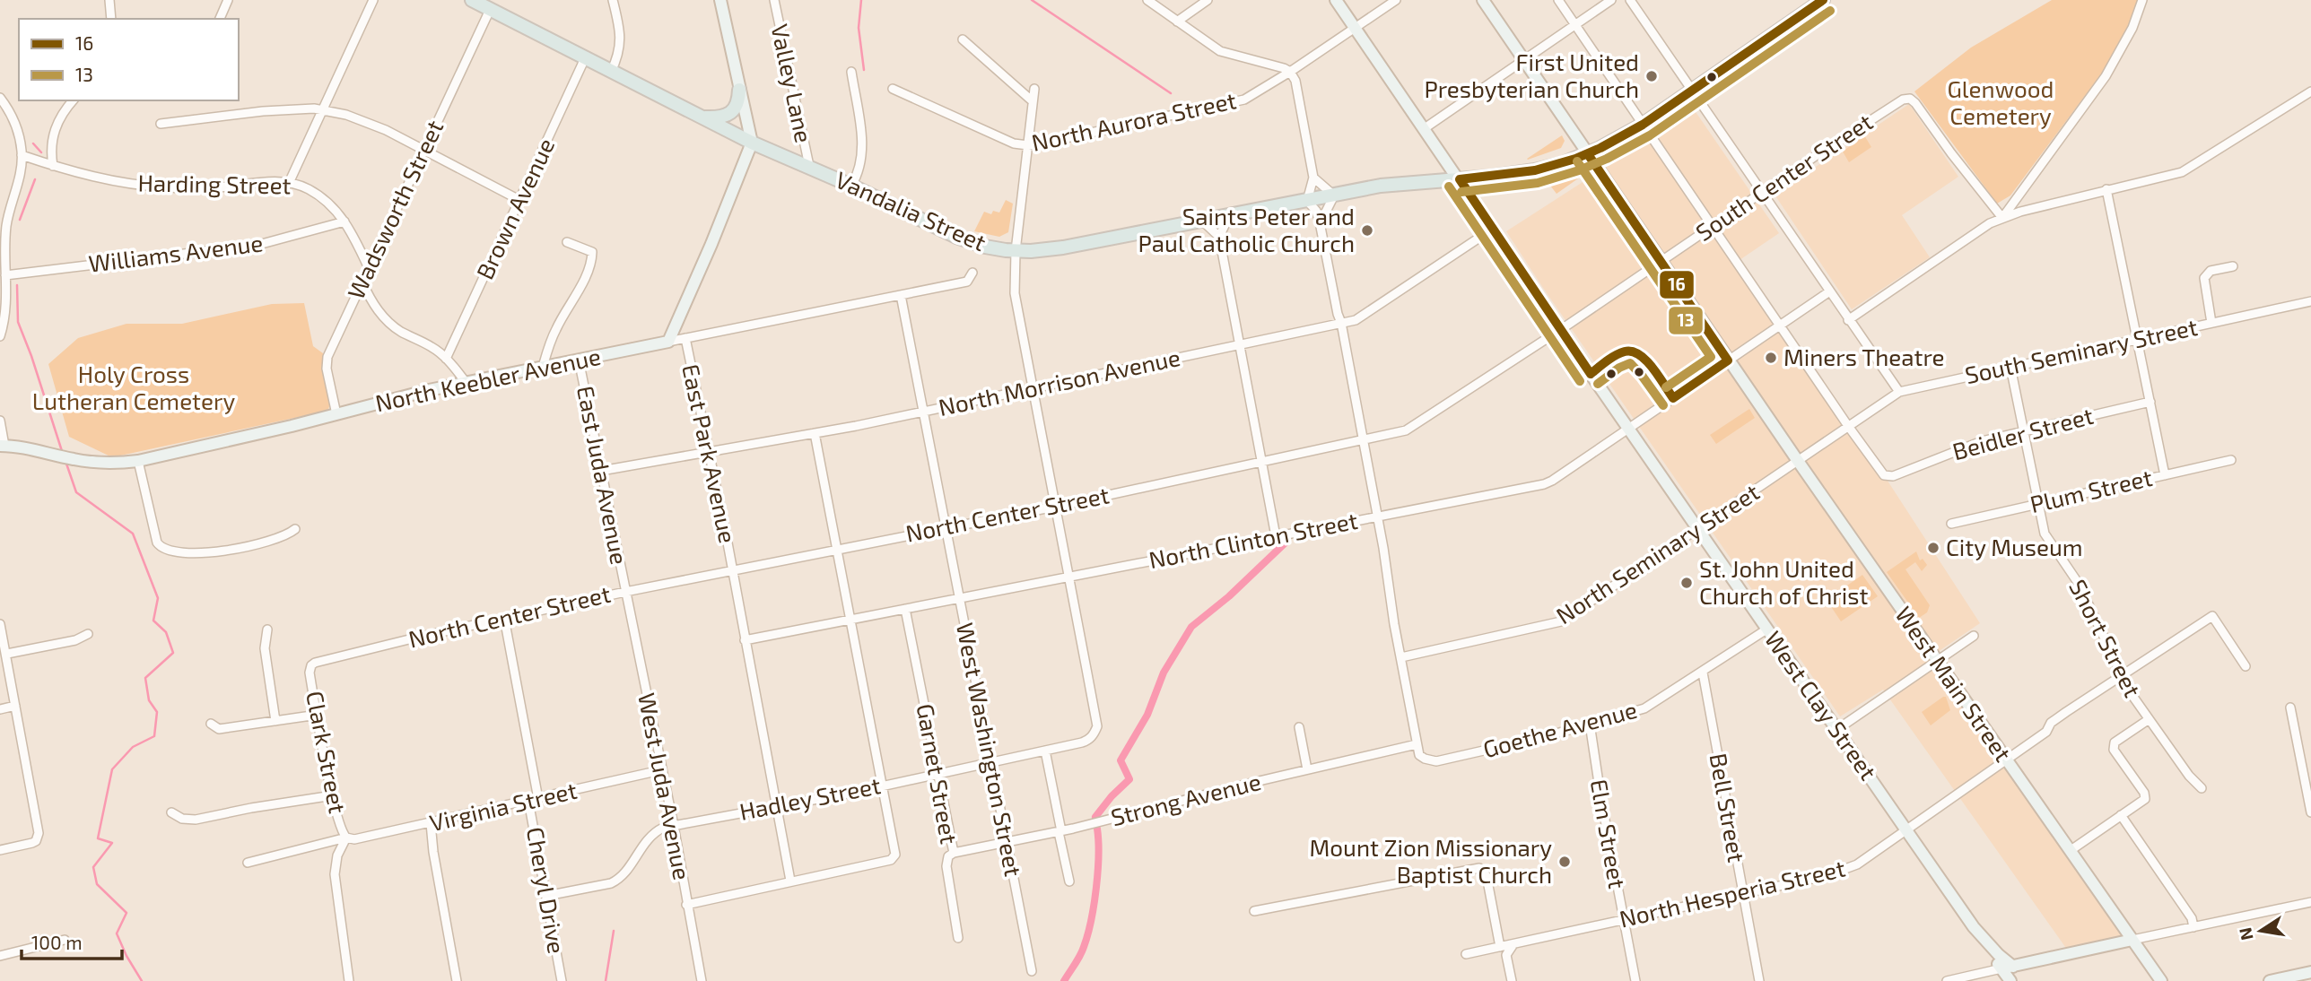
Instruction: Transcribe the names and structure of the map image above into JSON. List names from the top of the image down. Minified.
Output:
{"streets":{"main road":["Vandalia Street","North Keebler Avenue","East Park Avenue","West Main Street","West Clay Street"],"street":["Valley Lane","North Aurora Street","South Center Street","Harding Street","Brown Avenue","Wadsworth Street","Williams Avenue","South Seminary Street","North Morrison Avenue","Beidler Street","East Juda Avenue","Plum Street","North Center Street","North Clinton Street","North Seminary Street","Short Street","Goethe Avenue","West Washington Street","Clark Street","Garnet Street","West Juda Avenue","Hadley Street","Strong Avenue","Virginia Street","Bell Street","Elm Street","Cheryl Drive","North Hesperia Street"]},"crossings":[["Valley Lane","Vandalia Street"],["North Aurora Street","West Clay Street"],["South Center Street","North Center Street"],["South Center Street","West Main Street"],["Harding Street","Wadsworth Street"],["Harding Street","Williams Avenue"],["Brown Avenue","Vandalia Street"],["Wadsworth Street","Vandalia Street"],["Wadsworth Street","North Keebler Avenue"],["Vandalia Street","East Park Avenue"],["Vandalia Street","West Main Street"],["Vandalia Street","West Clay Street"],["South Seminary Street","Beidler Street"],["South Seminary Street","North Seminary Street"],["South Seminary Street","Short Street"],["South Seminary Street","West Main Street"],["North Keebler Avenue","East Park Avenue"],["North Keebler Avenue","East Juda Avenue"],["North Keebler Avenue","West Washington Street"],["North Morrison Avenue","East Park Avenue"],["North Morrison Avenue","East Juda Avenue"],["North Morrison Avenue","West Clay Street"],["North Morrison Avenue","West Washington Street"],["Beidler Street","Short Street"],["East Park Avenue","North Center Street"],["East Park Avenue","North Clinton Street"],["East Park Avenue","Hadley Street"],["East Juda Avenue","North Center Street"],["East Juda Avenue","West Juda Avenue"],["Plum Street","Short Street"],["North Center Street","West Main Street"],["North Center Street","West Clay Street"],["North Center Street","West Washington Street"],["North Center Street","Clark Street"],["North Center Street","West Juda Avenue"],["North Clinton Street","West Main Street"],["North Clinton Street","West Clay Street"],["North Clinton Street","West Washington Street"],["North Clinton Street","Garnet Street"],["North Clinton Street","Hadley Street"],["North Seminary Street","West Main Street"],["North Seminary Street","West Clay Street"],["Short Street","North Hesperia Street"],["West Main Street","North Hesperia Street"],["West Clay Street","Goethe Avenue"],["West Clay Street","North Hesperia Street"],["Goethe Avenue","Strong Avenue"],["Goethe Avenue","Bell Street"],["Goethe Avenue","Elm Street"],["West Washington Street","Hadley Street"],["West Washington Street","Strong Avenue"],["Clark Street","Virginia Street"],["Garnet Street","Hadley Street"],["Garnet Street","Strong Avenue"],["West Juda Avenue","Hadley Street"],["West Juda Avenue","Virginia Street"],["Hadley Street","Cheryl Drive"],["Virginia Street","Cheryl Drive"],["Bell Street","North Hesperia Street"],["Elm Street","North Hesperia Street"]],"parks":["Glenwood Cemetery","Holy Cross Lutheran Cemetery"],"places":["First United Presbyterian Church","Saints Peter and Paul Catholic Church","Miners Theatre","City Museum","St. John United Church of Christ","Mount Zion Missionary Baptist Church"],"lines":["transit line 16","transit line 13"],"legend":["16","13"],"scale_bar":"100 m","north":"left"}
